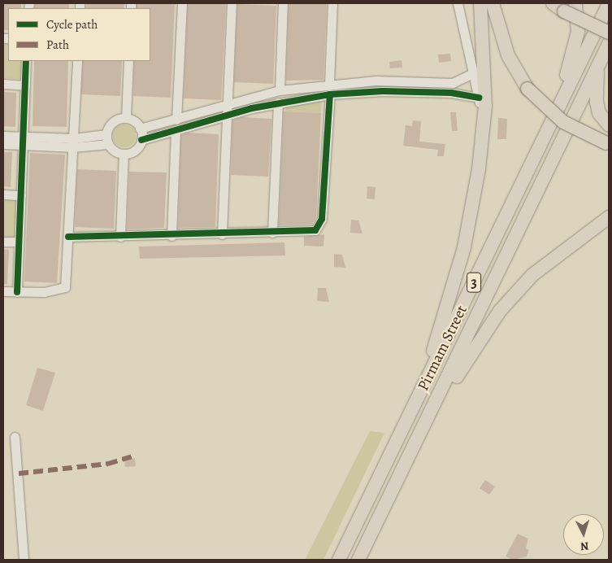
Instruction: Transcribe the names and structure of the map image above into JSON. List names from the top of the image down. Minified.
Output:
{"streets":{"highway":["3","Pirmam Street"]},"legend":["Cycle path","Path"],"north":"bottom"}
